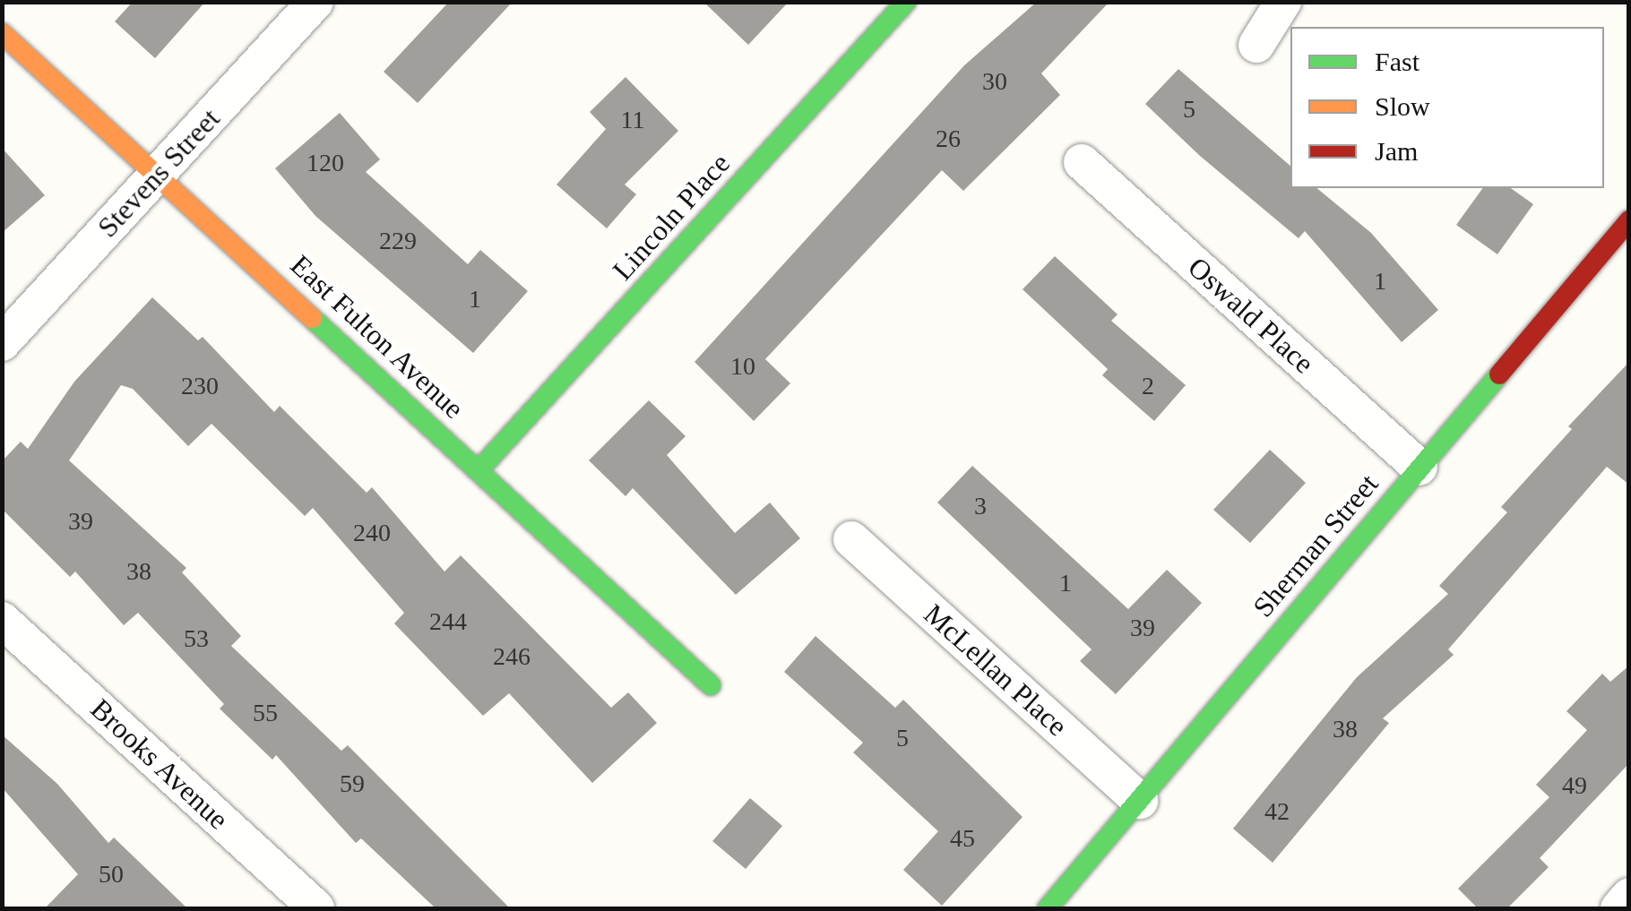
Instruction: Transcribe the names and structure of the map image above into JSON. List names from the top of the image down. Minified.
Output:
{"streets":{"street":["Stevens Street","Lincoln Place","Oswald Place","East Fulton Avenue","Sherman Street","McLellan Place","Brooks Avenue"]},"crossings":[["Stevens Street","East Fulton Avenue"],["Lincoln Place","East Fulton Avenue"],["Oswald Place","Sherman Street"],["Sherman Street","McLellan Place"]],"house_numbers":["30","5","11","26","120","229","1","1","10","230","2","3","39","240","38","1","244","39","53","246","55","38","5","59","49","42","45","50"],"legend":["Fast","Slow","Jam"]}
